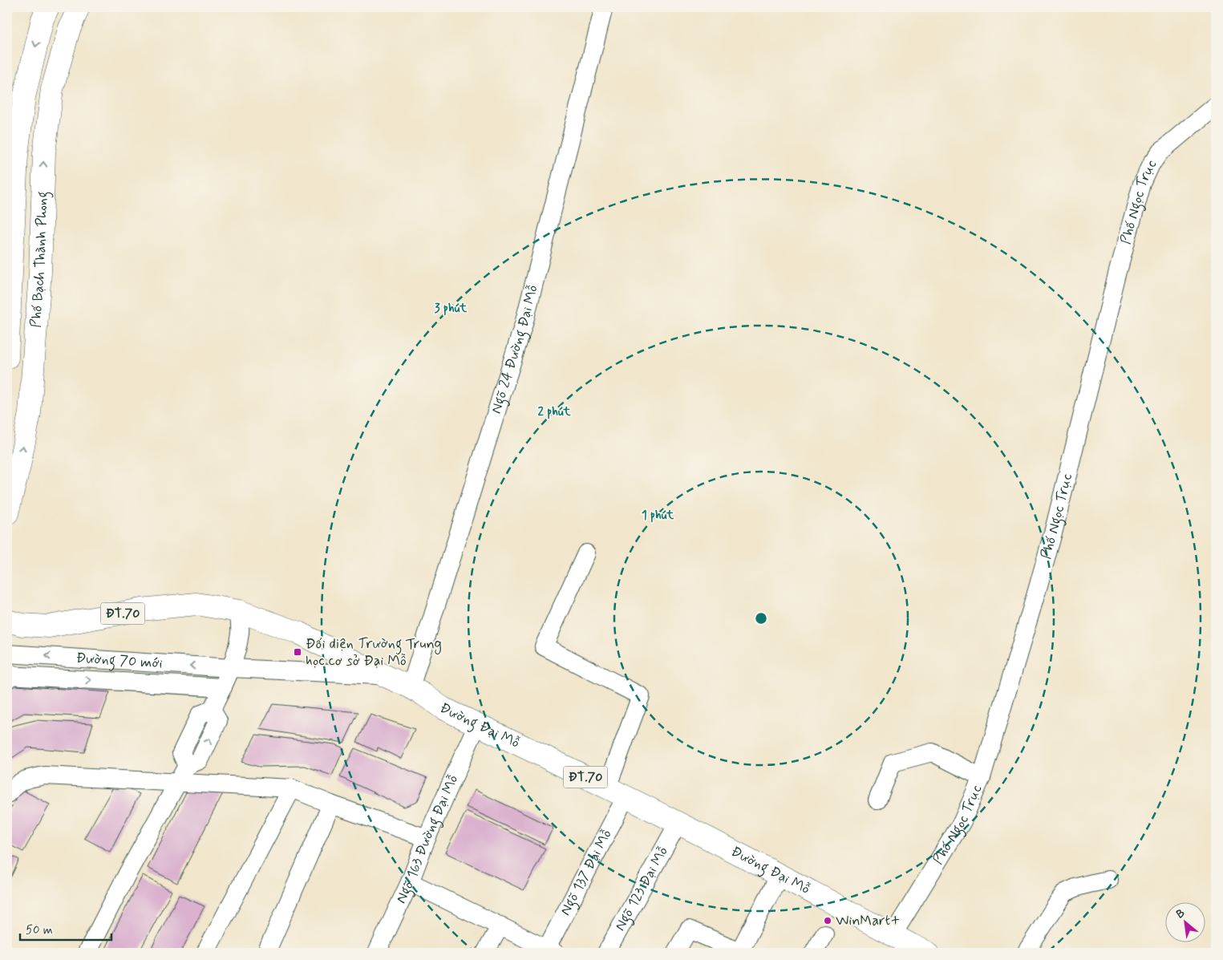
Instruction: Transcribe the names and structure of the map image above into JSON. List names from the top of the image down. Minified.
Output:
{"streets":{"main road":["Phố Bạch Thành Phong","ĐT.70","Đường Đại Mỗ"],"street":["Phố Ngọc Trục","Ngõ 24 Đường Đại Mỗ","Đường 70 mới","Ngõ 163 Đường Đại Mỗ","Ngõ 137 Đại Mỗ","Ngõ 123 Đại Mỗ"]},"crossings":[["Phố Ngọc Trục","Đường Đại Mỗ"],["Ngõ 24 Đường Đại Mỗ","Đường Đại Mỗ"],["Đường 70 mới","Đường Đại Mỗ"],["Đường Đại Mỗ","Ngõ 163 Đường Đại Mỗ"],["Đường Đại Mỗ","Ngõ 137 Đại Mỗ"],["Đường Đại Mỗ","Ngõ 123 Đại Mỗ"]],"places":{"transit":["Đối diện Trường Trung học cơ sở Đại Mỗ"],"other":["WinMart+"]},"scale_bar":"50 m","north":"top left","rings":["3 phút","2 phút","1 phút"]}
